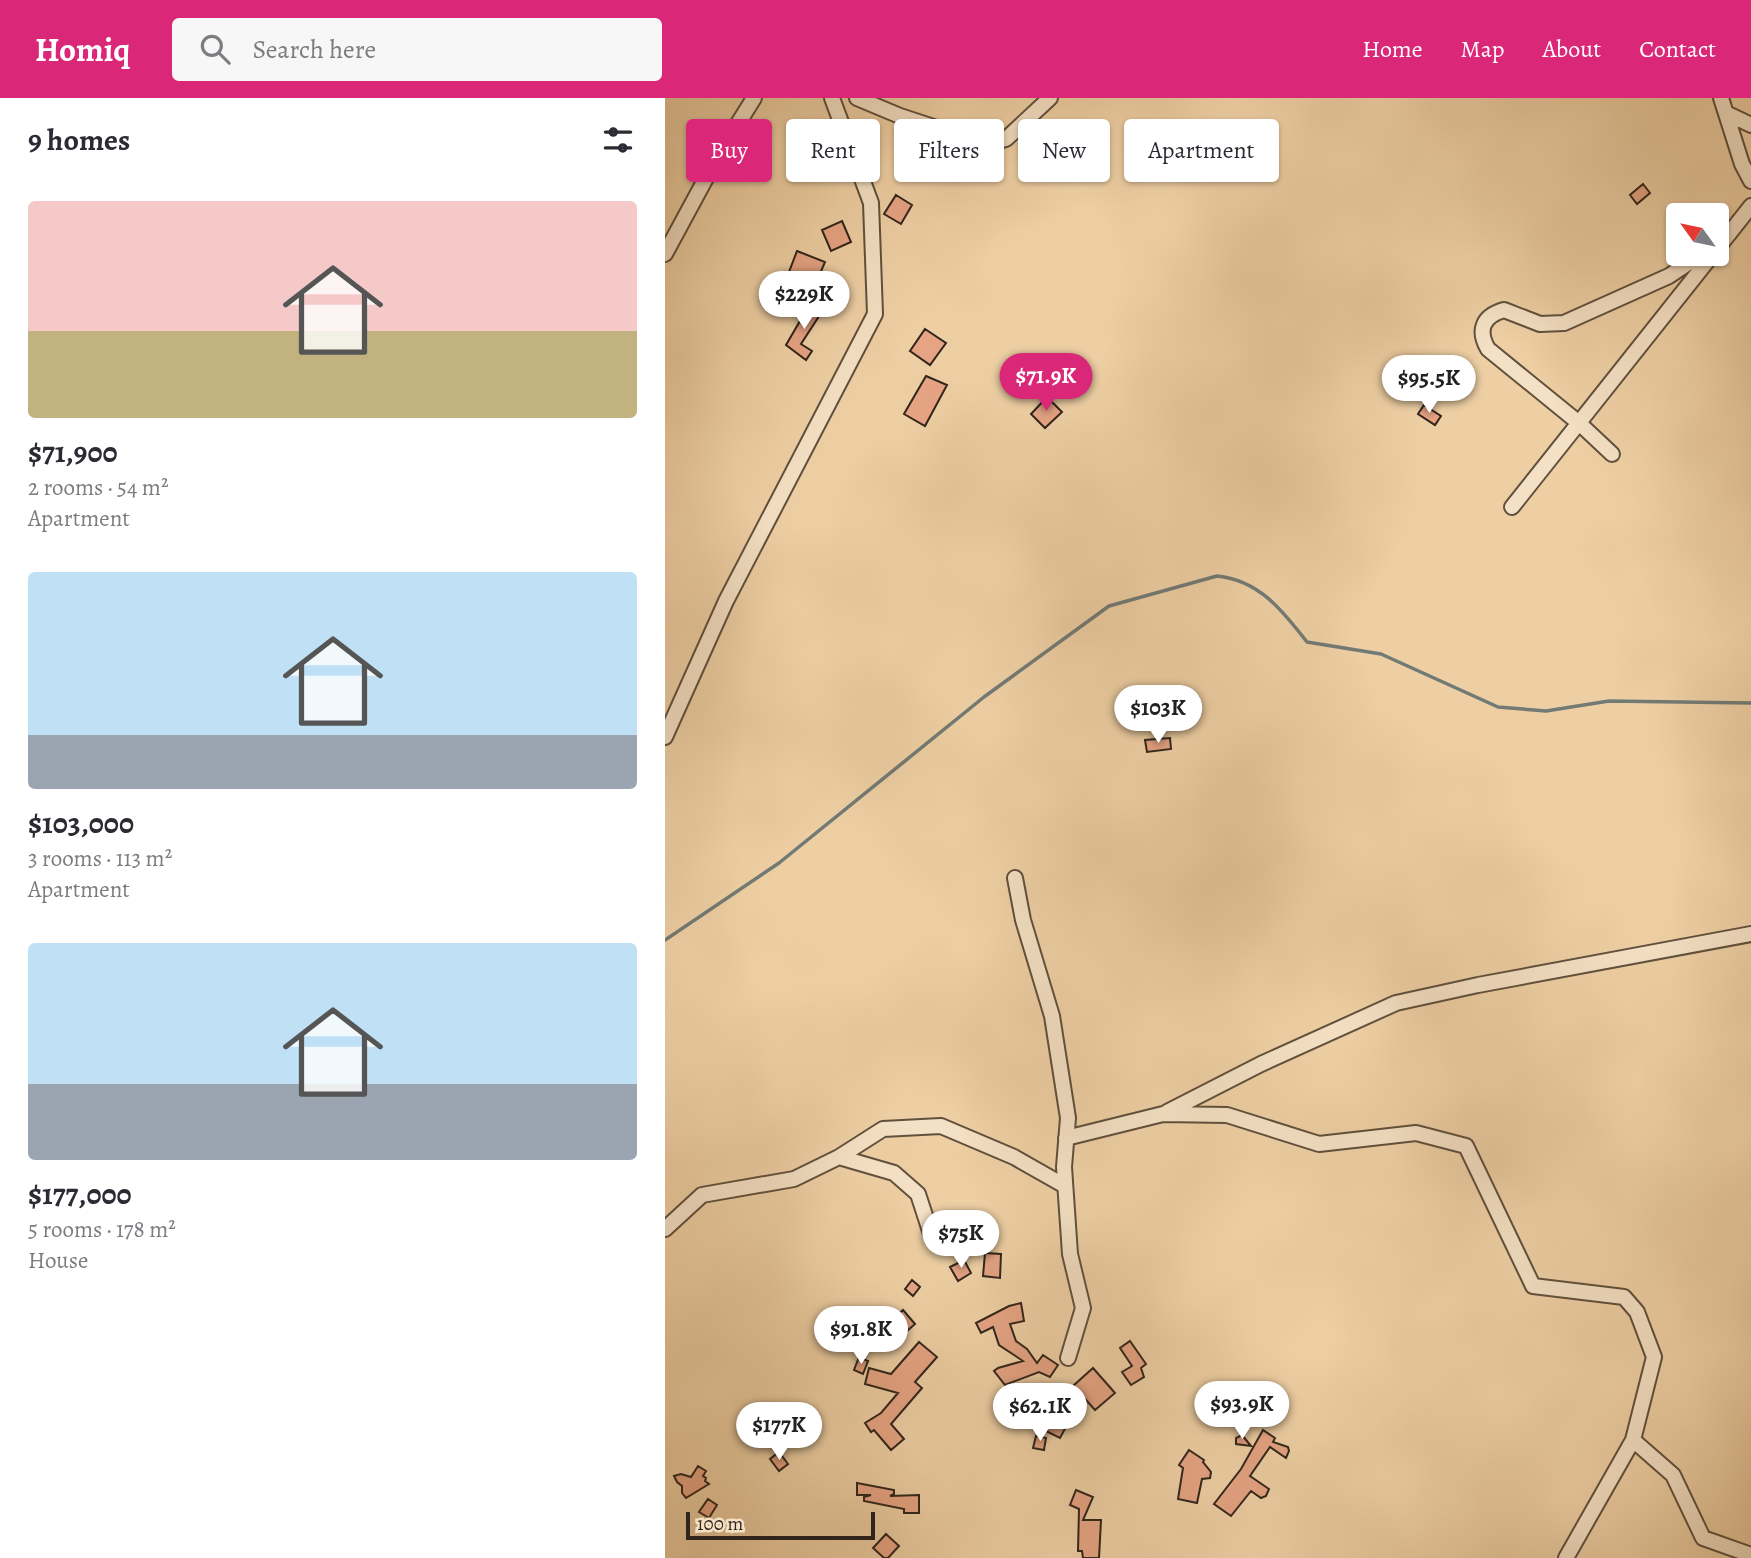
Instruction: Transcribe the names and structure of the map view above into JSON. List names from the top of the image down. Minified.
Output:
{"scale_bar":"100 m","north":"top left","page":{"header":"Homiq","search":"Search here","nav":["Home","Map","About","Contact"],"heading":"9 homes","chip":["Buy","Rent","Filters","New","Apartment"],"list":[{"name":"$71,900","note":"2 rooms · 54 m² · Apartment"},{"name":"$103,000","note":"3 rooms · 113 m² · Apartment"},{"name":"$177,000","note":"5 rooms · 178 m² · House"}],"price":["$229K","$71.9K","$95.5K","$103K","$75K","$91.8K","$93.9K","$62.1K","$177K"],"scale":"100 m"}}
